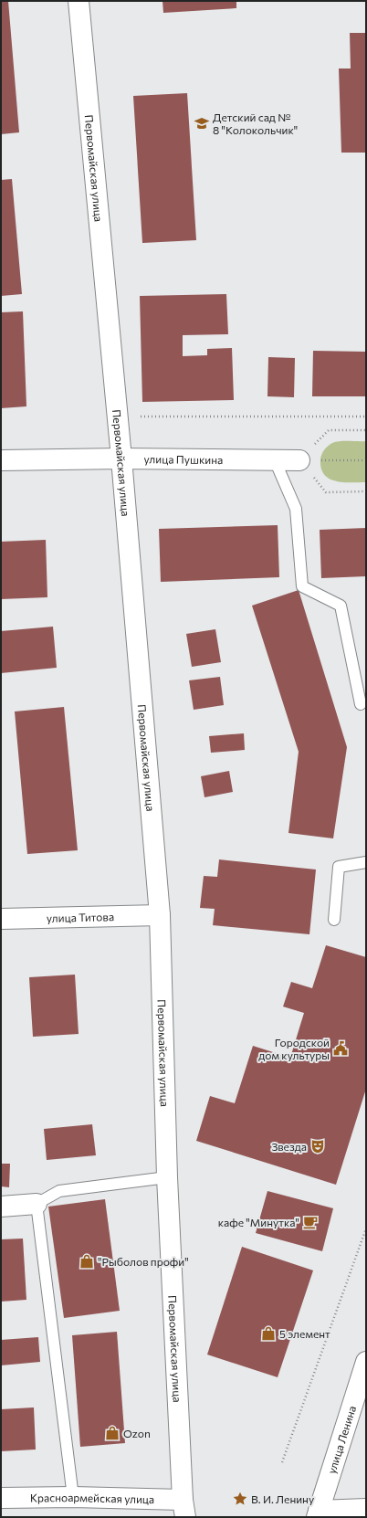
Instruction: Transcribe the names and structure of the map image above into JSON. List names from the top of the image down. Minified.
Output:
{"streets":{"street":["Первомайская улица","улица Пушкина","улица Титова","улица Ленина","Красноармейская улица"]},"crossings":[["Первомайская улица","улица Пушкина"],["Первомайская улица","улица Титова"],["Первомайская улица","Красноармейская улица"]],"places":{"school or university":["Детский сад № 8 \"Колокольчик\""],"public building":["Городской дом культуры"],"theatre":["Звезда"],"cafe":["кафе \"Минутка\""],"shop":["\"Рыболов профи\"","5 элемент","Ozon"],"place":["В. И. Ленину"]}}
